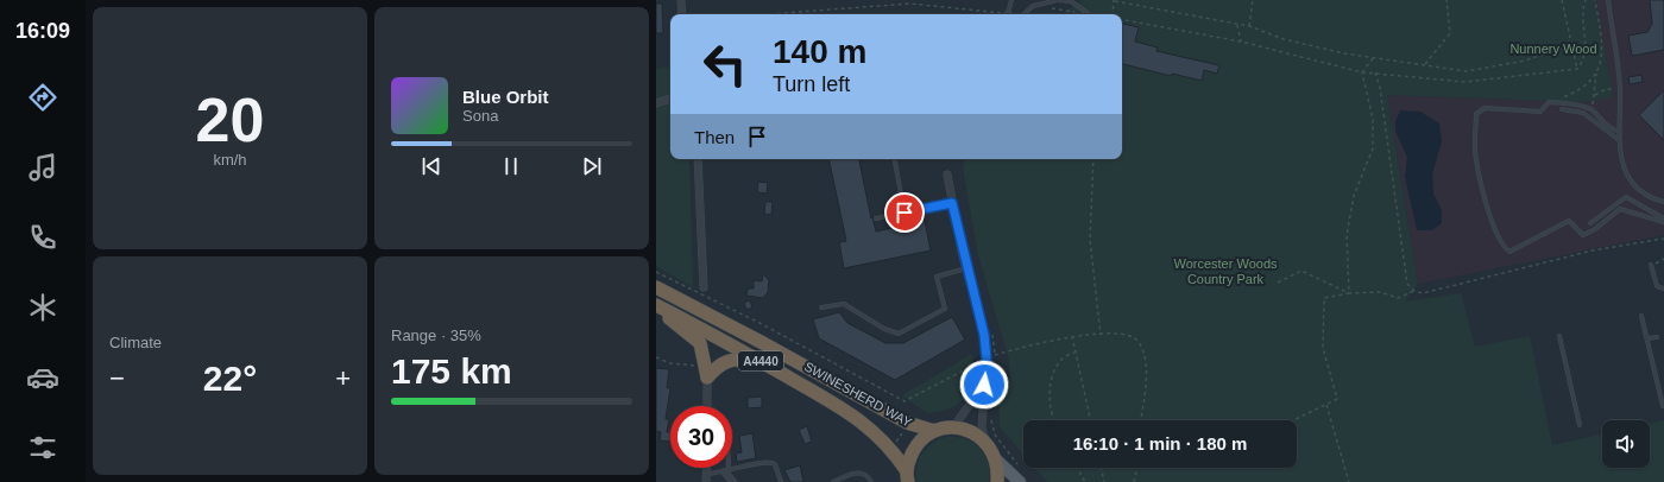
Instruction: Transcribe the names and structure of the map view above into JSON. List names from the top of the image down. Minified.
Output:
{"streets":{"highway":["A4440","SWINESHERD WAY"]},"parks":["Nunnery Wood","Worcester Woods Country Park"],"page":{"tabs":"16:09","tile":[["20","km/h"],"Climate",["Range · 35%","175 km"]],"turn":["140 m","Turn left"],"song":["Blue Orbit","Sona"],"then":"Then","heat":["−","22°","+"],"limit":"30","trip":"16:10 · 1 min · 180 m"}}
